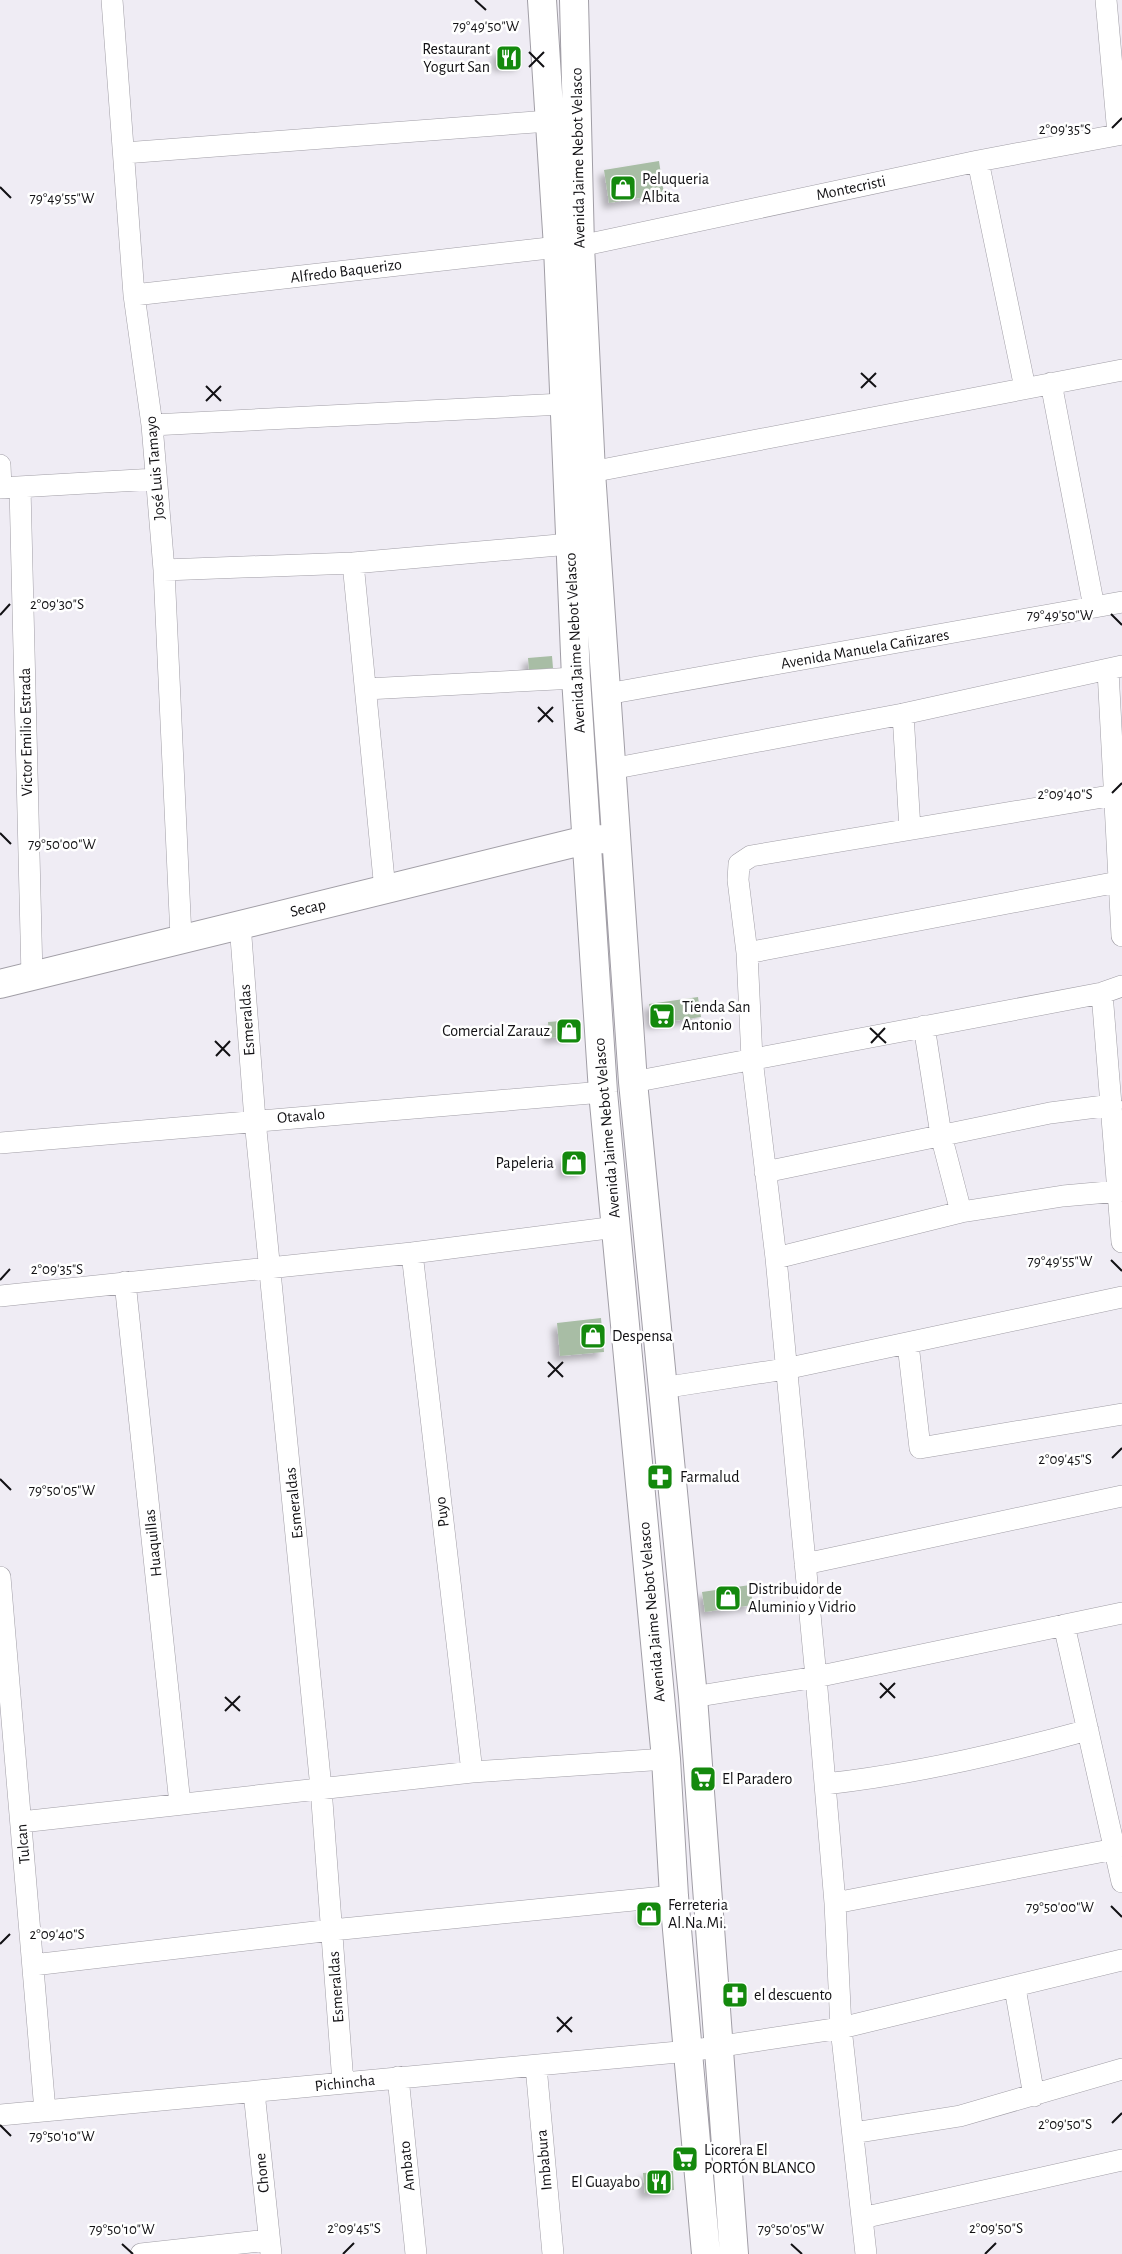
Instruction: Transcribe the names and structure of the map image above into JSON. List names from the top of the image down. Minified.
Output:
{"streets":{"main road":["Avenida Jaime Nebot Velasco","Secap"],"street":["Montecristi","Alfredo Baquerizo","José Luis Tamayo","Avenida Manuela Cañizares","Victor Emilio Estrada","Esmeraldas","Otavalo","Puyo","Huaquillas","Tulcan","Pichincha","Imbabura","Ambato","Chone"]},"crossings":[["Avenida Jaime Nebot Velasco","Montecristi"],["Avenida Jaime Nebot Velasco","Alfredo Baquerizo"],["Avenida Jaime Nebot Velasco","Avenida Manuela Cañizares"],["Avenida Jaime Nebot Velasco","Secap"],["Avenida Jaime Nebot Velasco","Otavalo"],["Avenida Jaime Nebot Velasco","Pichincha"],["Montecristi","Alfredo Baquerizo"],["Alfredo Baquerizo","José Luis Tamayo"],["José Luis Tamayo","Secap"],["Victor Emilio Estrada","Secap"],["Secap","Esmeraldas"],["Esmeraldas","Otavalo"],["Esmeraldas","Pichincha"],["Tulcan","Pichincha"],["Pichincha","Imbabura"],["Pichincha","Ambato"],["Pichincha","Chone"]],"places":{"restaurant":["Restaurant Yogurt San","El Guayabo"],"shop":["Peluqueria Albita","Comercial Zarauz","Papeleria","Despensa","Distribuidor de Aluminio y Vidrio","Ferreteria Al.Na.Mi."],"supermarket":["Tienda San Antonio","El Paradero","Licorera El PORTÓN BLANCO"],"pharmacy":["Farmalud","el descuento"]},"coordinates":["79°49'50\"W","2°09'35\"S","79°49'55\"W","2°09'30\"S","2°09'40\"S","79°50'00\"W","2°09'45\"S","79°50'05\"W","2°09'50\"S","79°50'10\"W"]}
